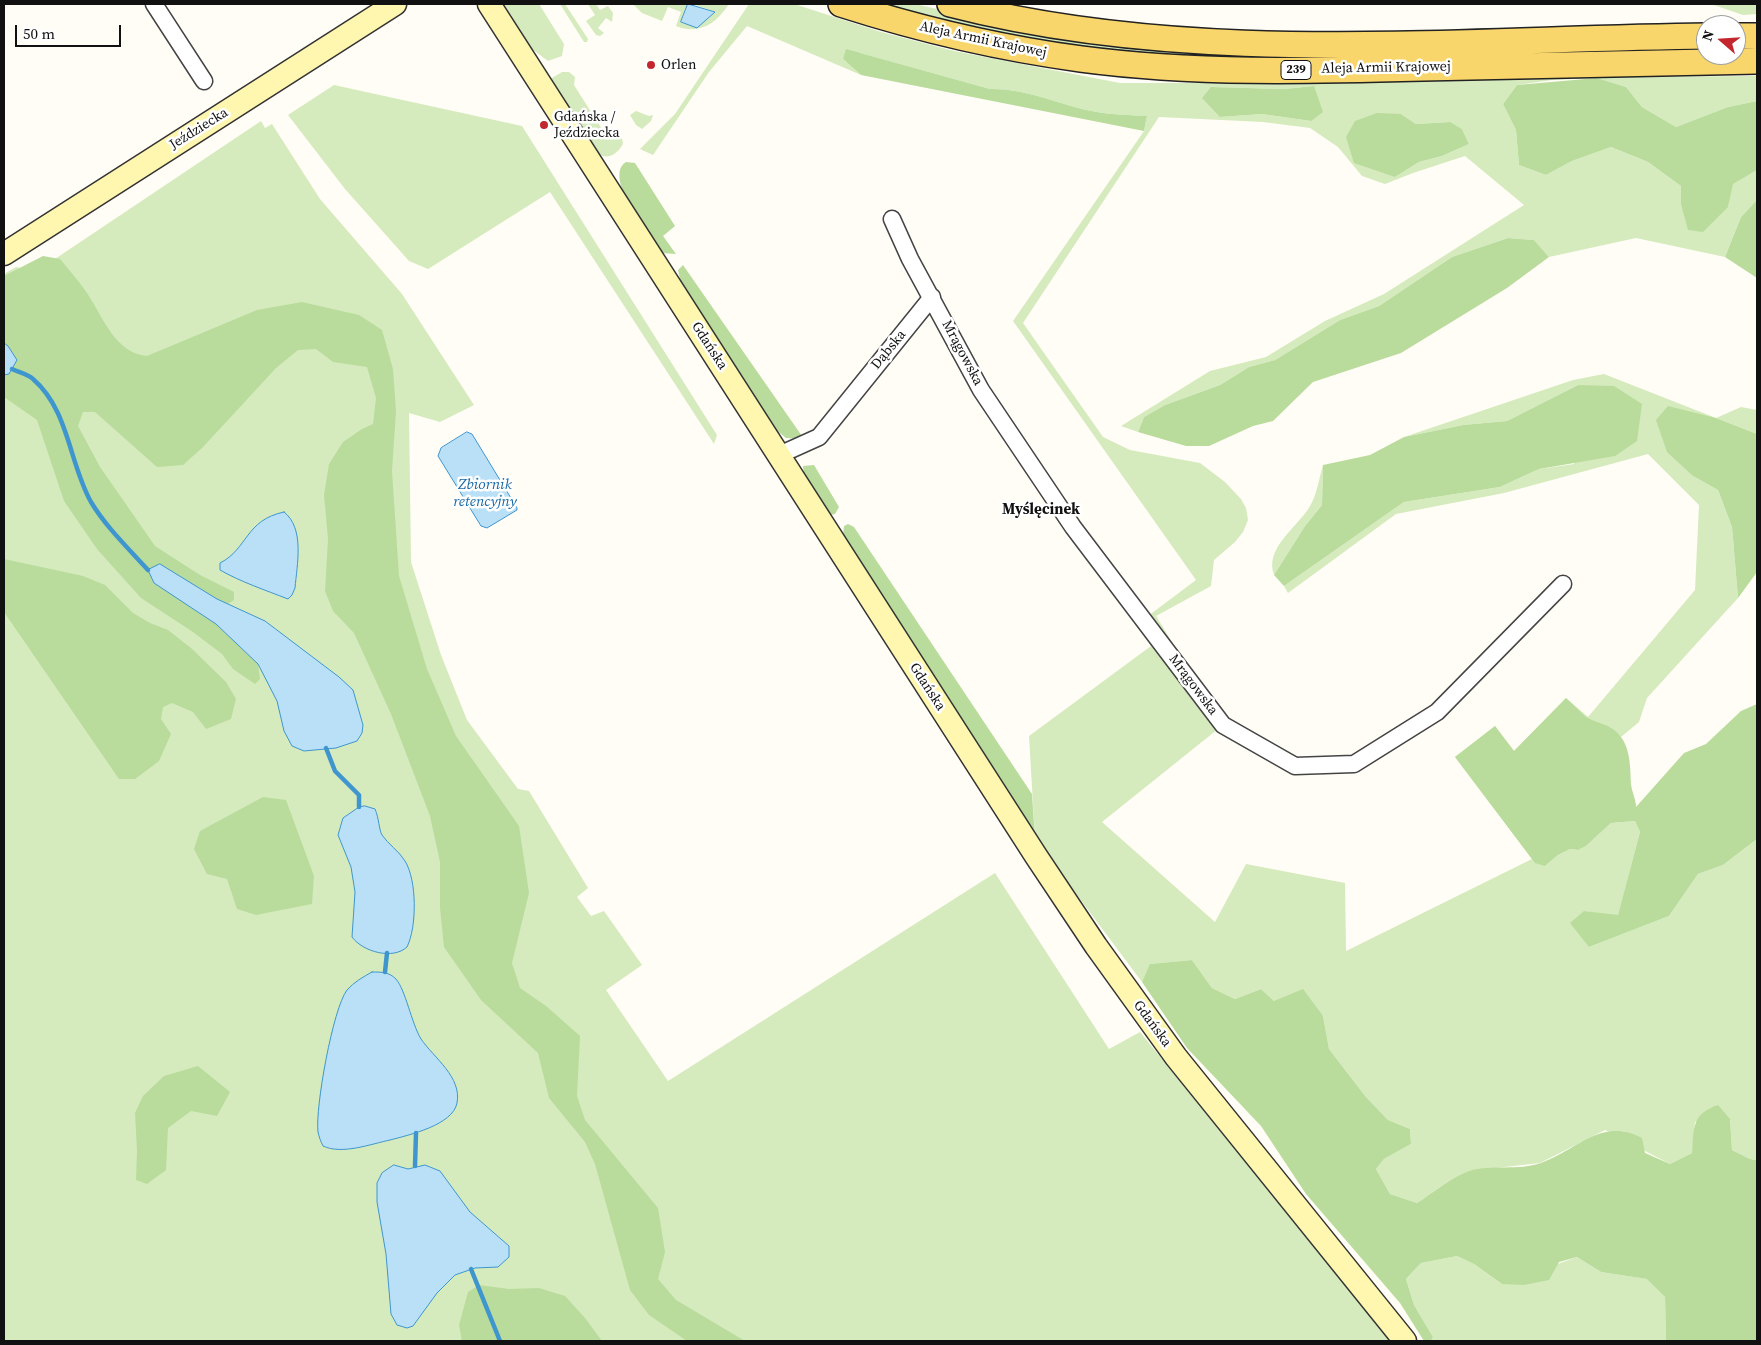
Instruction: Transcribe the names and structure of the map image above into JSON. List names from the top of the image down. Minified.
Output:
{"streets":{"main road":["Aleja Armii Krajowej","239","Jeździecka","Gdańska"],"street":["Dąbska","Mrągowska"]},"crossings":[["Gdańska","Dąbska"],["Dąbska","Mrągowska"]],"districts":["Myślęcinek"],"water":["Zbiornik retencyjny"],"places":["Orlen","Gdańska / Jeździecka"],"scale_bar":"50 m","north":"left"}
